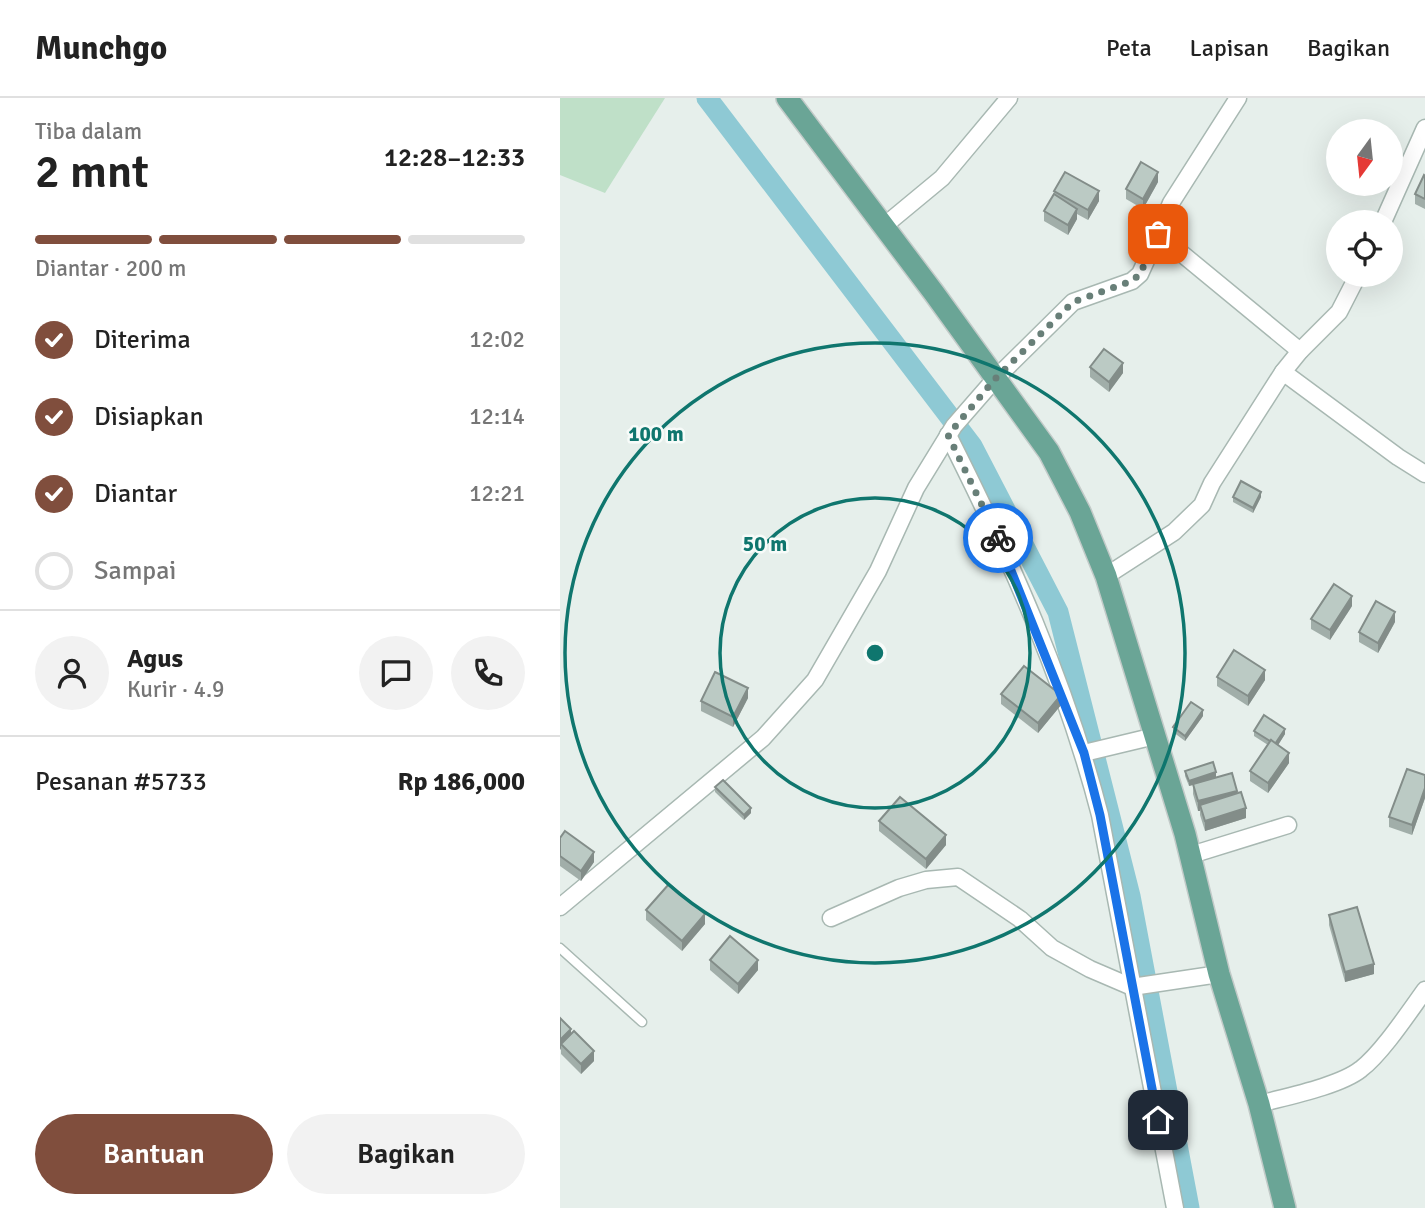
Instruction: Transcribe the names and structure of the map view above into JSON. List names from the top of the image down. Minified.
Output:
{"north":"bottom","page":{"header":"Munchgo","nav":["Peta","Lapisan","Bagikan"],"heading":["2 mnt","Tiba dalam","12:28–12:33"],"panel":["Agus","Kurir · 4.9","Pesanan #5733","Rp 186,000"],"bar":"Diantar · 200 m","list":[["Diterima","12:02"],["Disiapkan","12:14"],["Diantar","12:21"],"Sampai"],"buttons":["Bantuan","Bagikan"]},"rings":["100 m","50 m"]}
